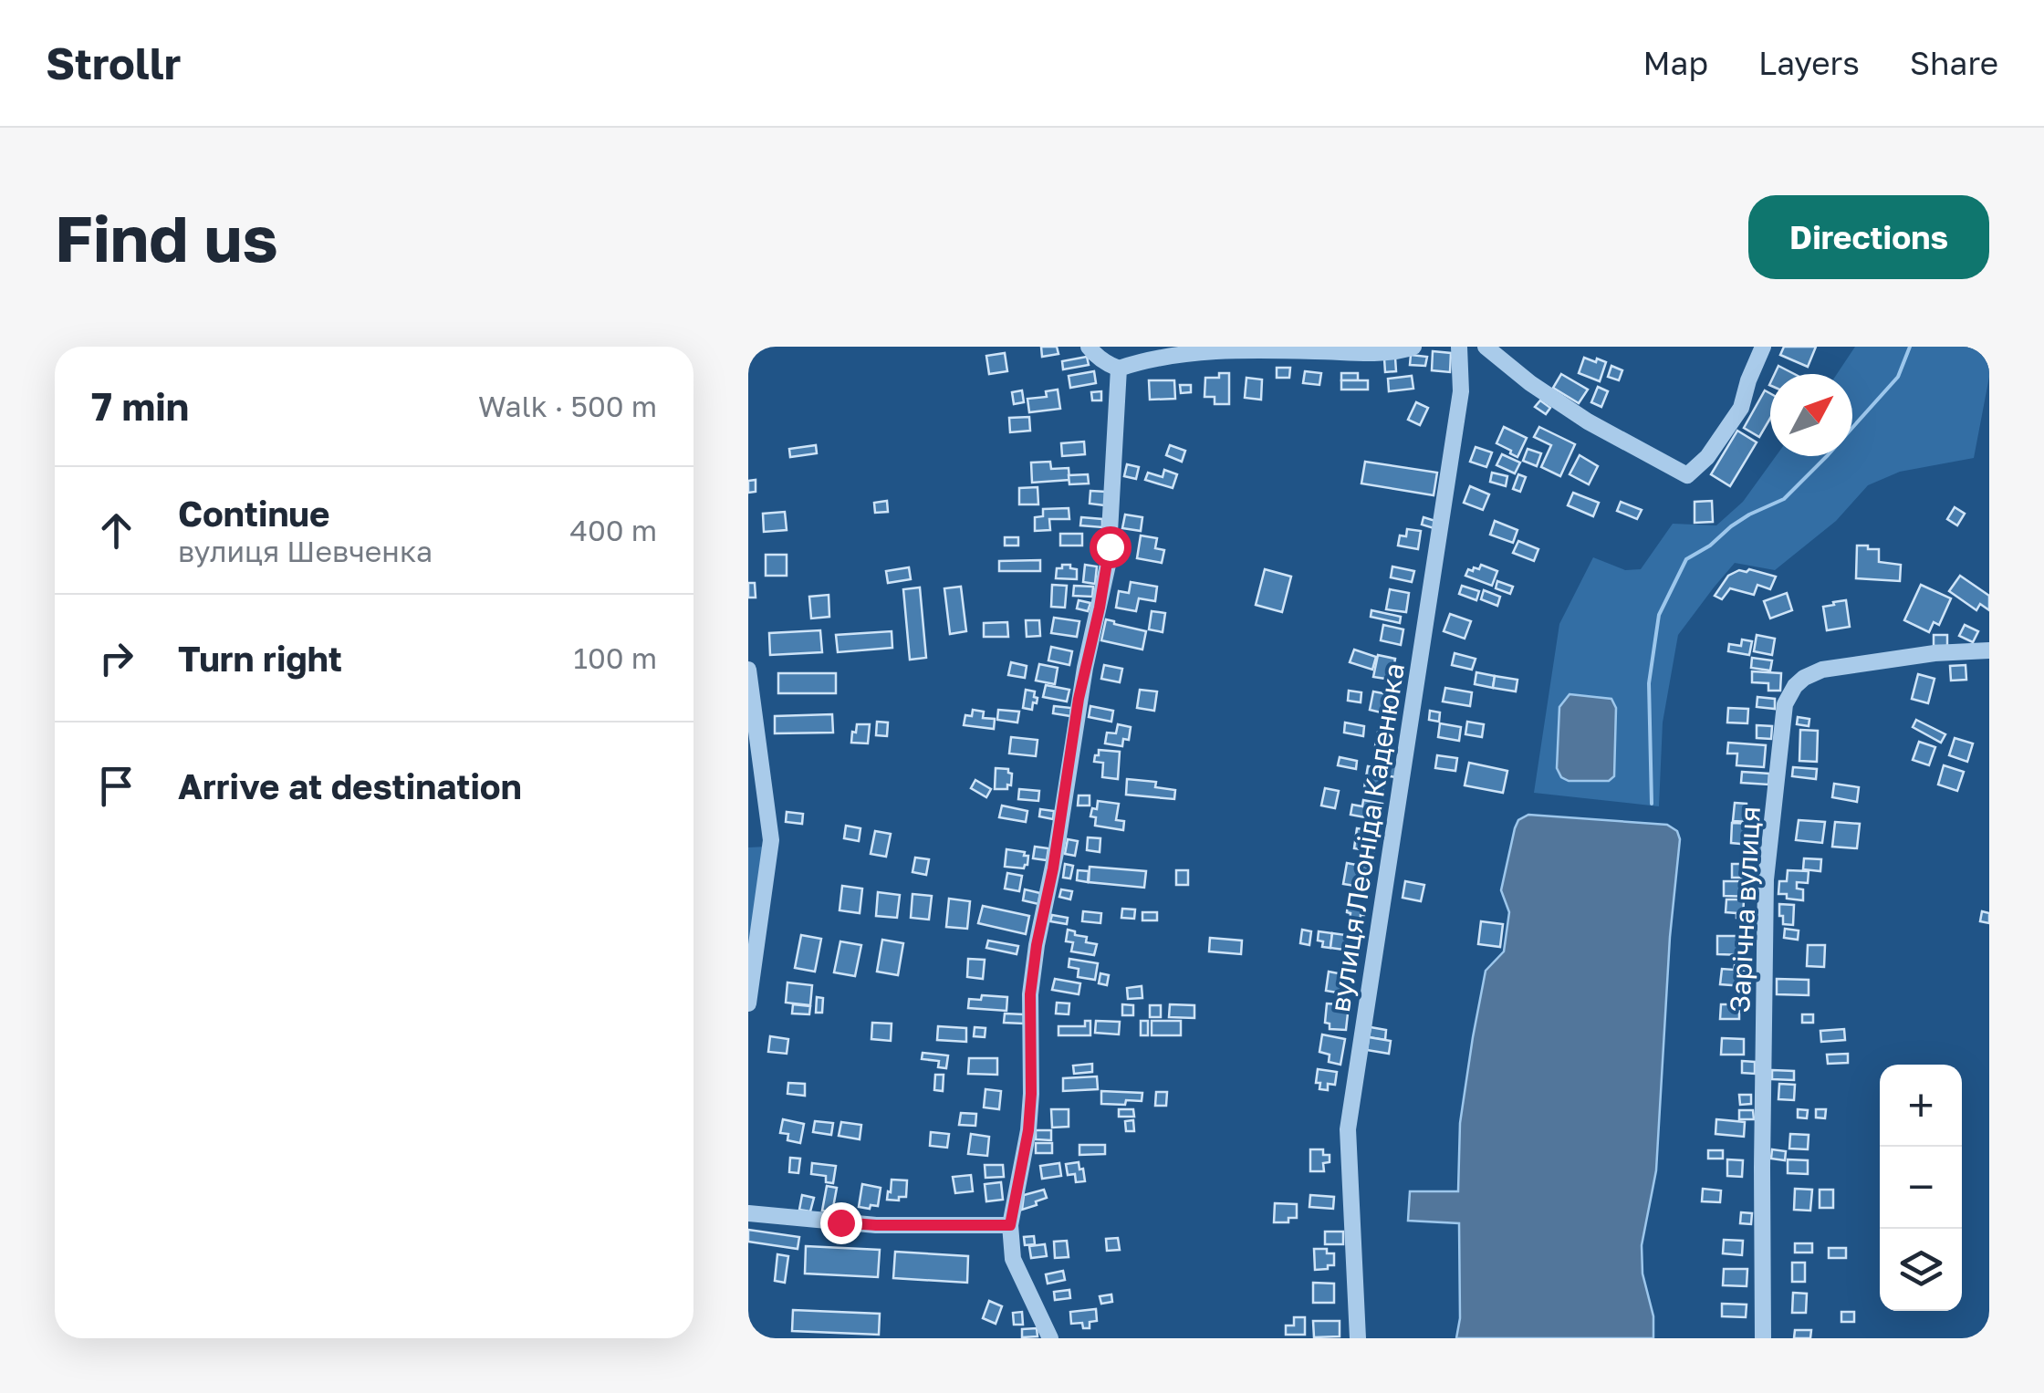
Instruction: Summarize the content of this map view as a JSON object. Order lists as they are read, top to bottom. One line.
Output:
{"streets":{"street":["вулиця Леоніда Каденюка","Зарічна вулиця"]},"north":"top right","page":{"header":"Strollr","nav":["Map","Layers","Share"],"buttons":"Directions","title":"Find us","heading":["7 min","Walk · 500 m"],"list":[["Continue","вулиця Шевченка","400 m"],["Turn right","100 m"],"Arrive at destination"],"map_buttons":["+","−"]}}
